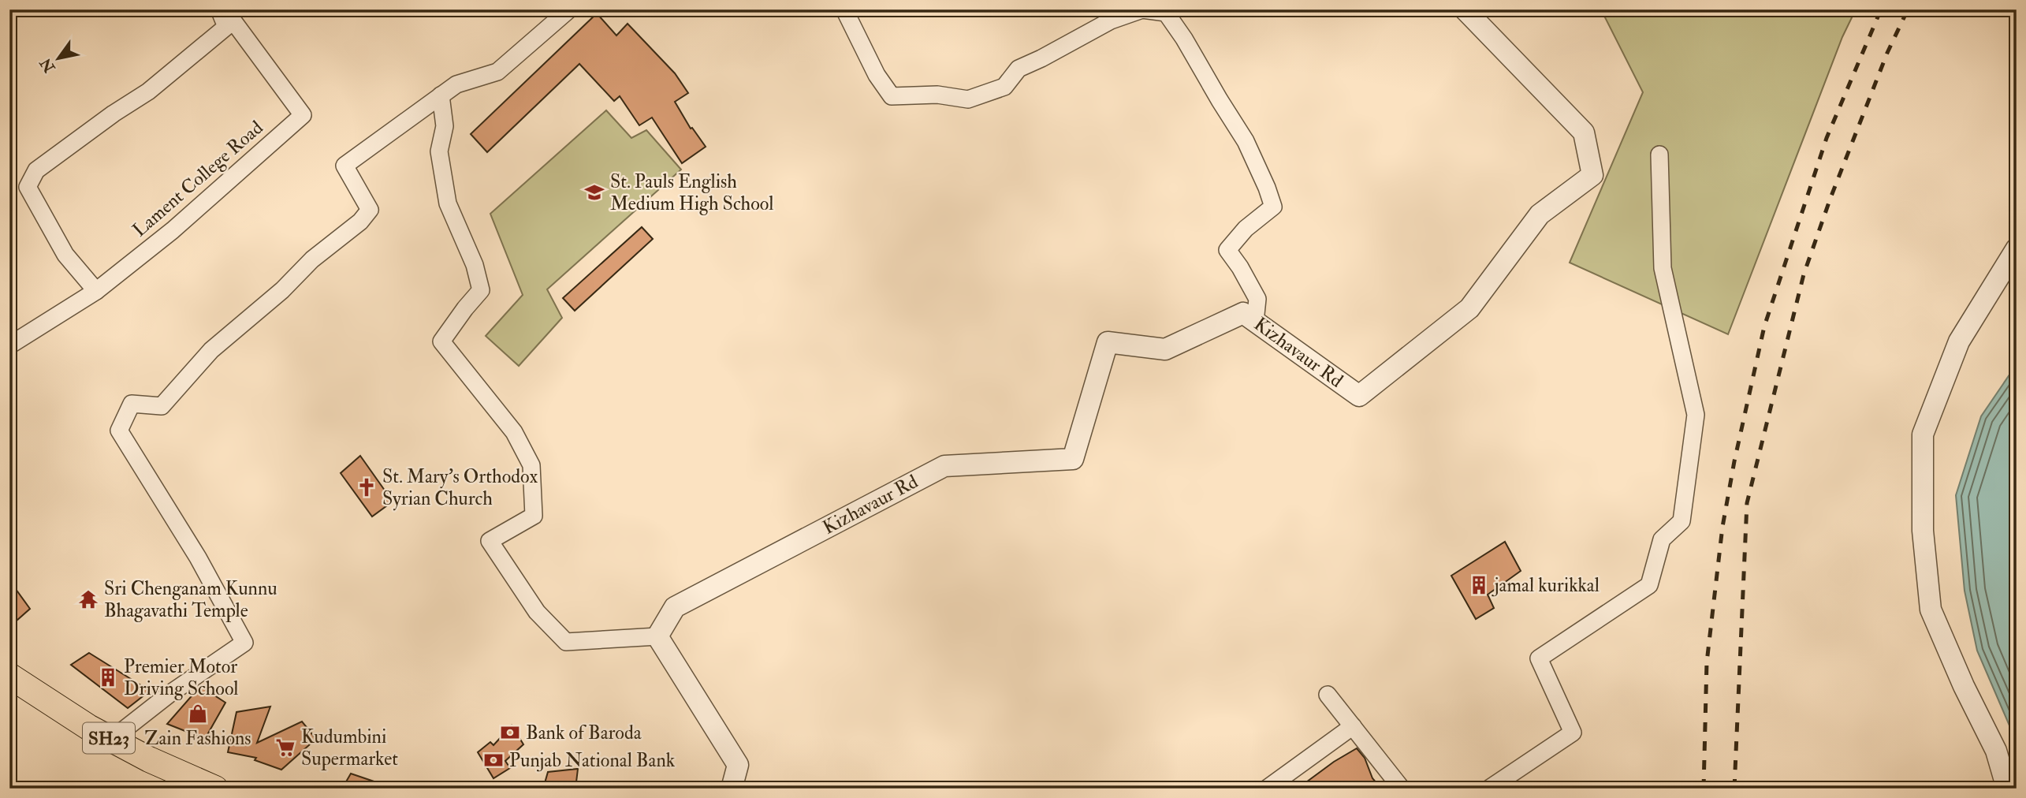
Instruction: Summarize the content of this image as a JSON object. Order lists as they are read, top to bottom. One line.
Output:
{"streets":{"main road":["SH23"],"street":["Lament College Road","Kizhavaur Rd"]},"places":{"school or university":["St. Pauls English Medium High School"],"church":["St. Mary's Orthodox Syrian Church"],"building":["jamal kurikkal","Premier Motor Driving School"],"temple":["Sri Chenganam Kunnu Bhagavathi Temple"],"shop":["Zain Fashions"],"bank":["Bank of Baroda","Punjab National Bank"],"supermarket":["Kudumbini Supermarket"]},"north":"bottom left"}
